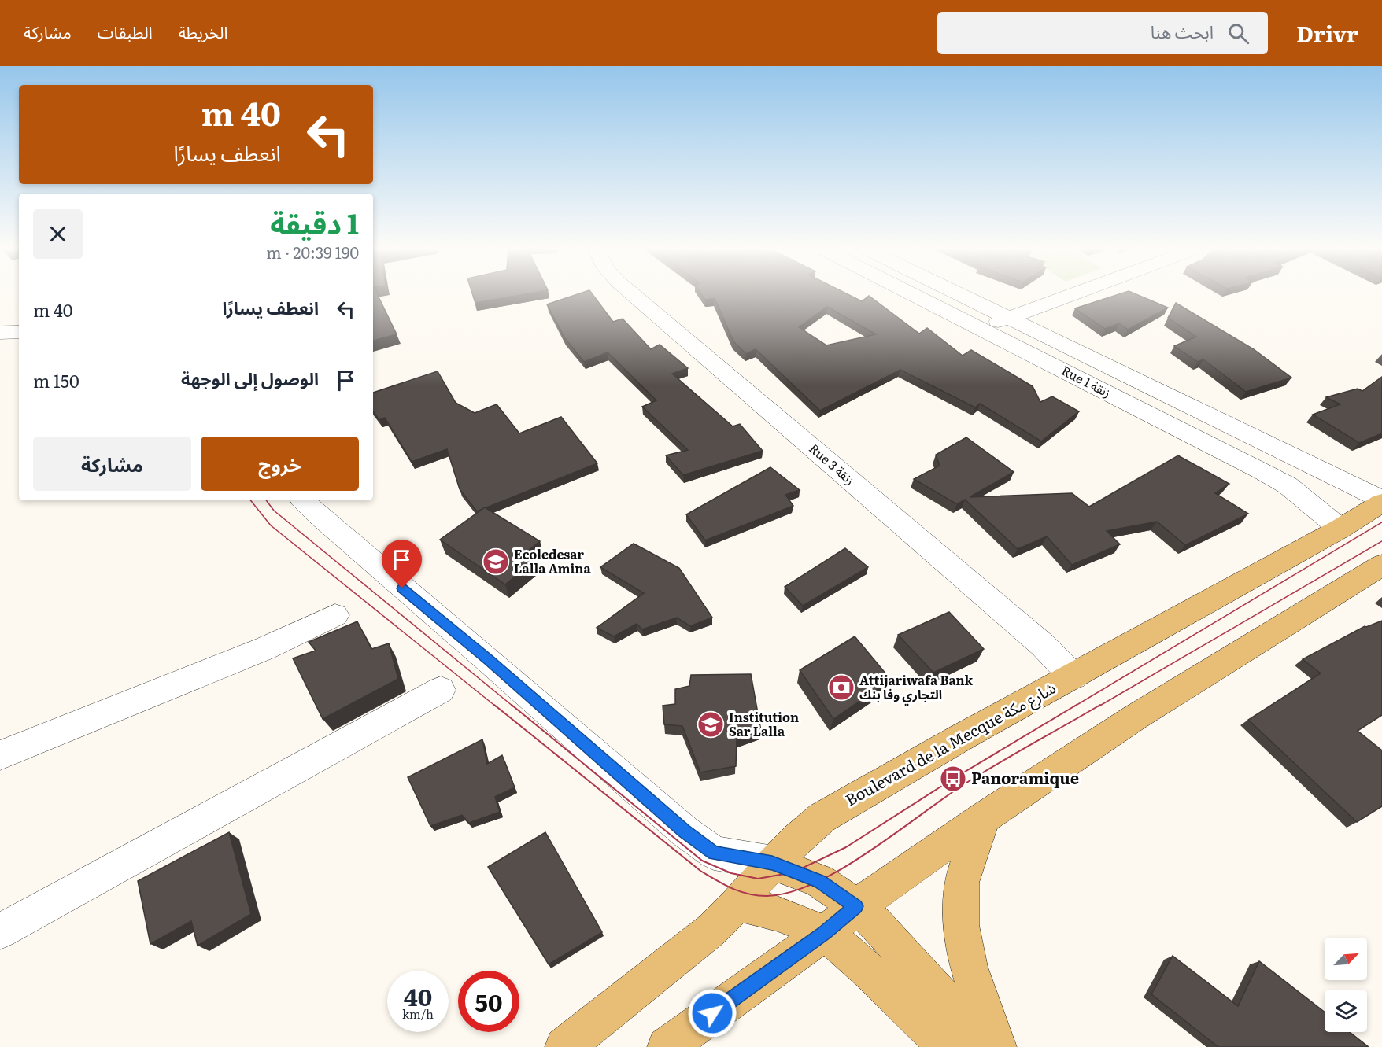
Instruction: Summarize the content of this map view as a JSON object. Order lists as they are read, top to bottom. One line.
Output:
{"streets":{"main road":["Boulevard de la Mecque شارع مكة"],"street":["Rue 1 زنقة","Rue 3 زنقة"]},"crossings":[["Rue 1 زنقة","Boulevard de la Mecque شارع مكة"],["Rue 3 زنقة","Boulevard de la Mecque شارع مكة"]],"places":{"school or university":["Ecoledesar Lalla Amina","Institution Sar Lalla"],"bank":["Attijariwafa Bank التجاري وفا بنك"],"bus stop":["Panoramique"]},"north":"top right","page":{"header":"Drivr","search":"ابحث هنا","nav":["الخريطة","الطبقات","مشاركة"],"turn":["40 m","انعطف يسارًا"],"heading":["1 دقيقة","190 m · 20:39"],"list":[{"name":"انعطف يسارًا","value":"40 m"},{"name":"الوصول إلى الوجهة","value":"150 m"}],"buttons":["خروج","مشاركة"],"speed":"40 km/h","limit":"50"}}
